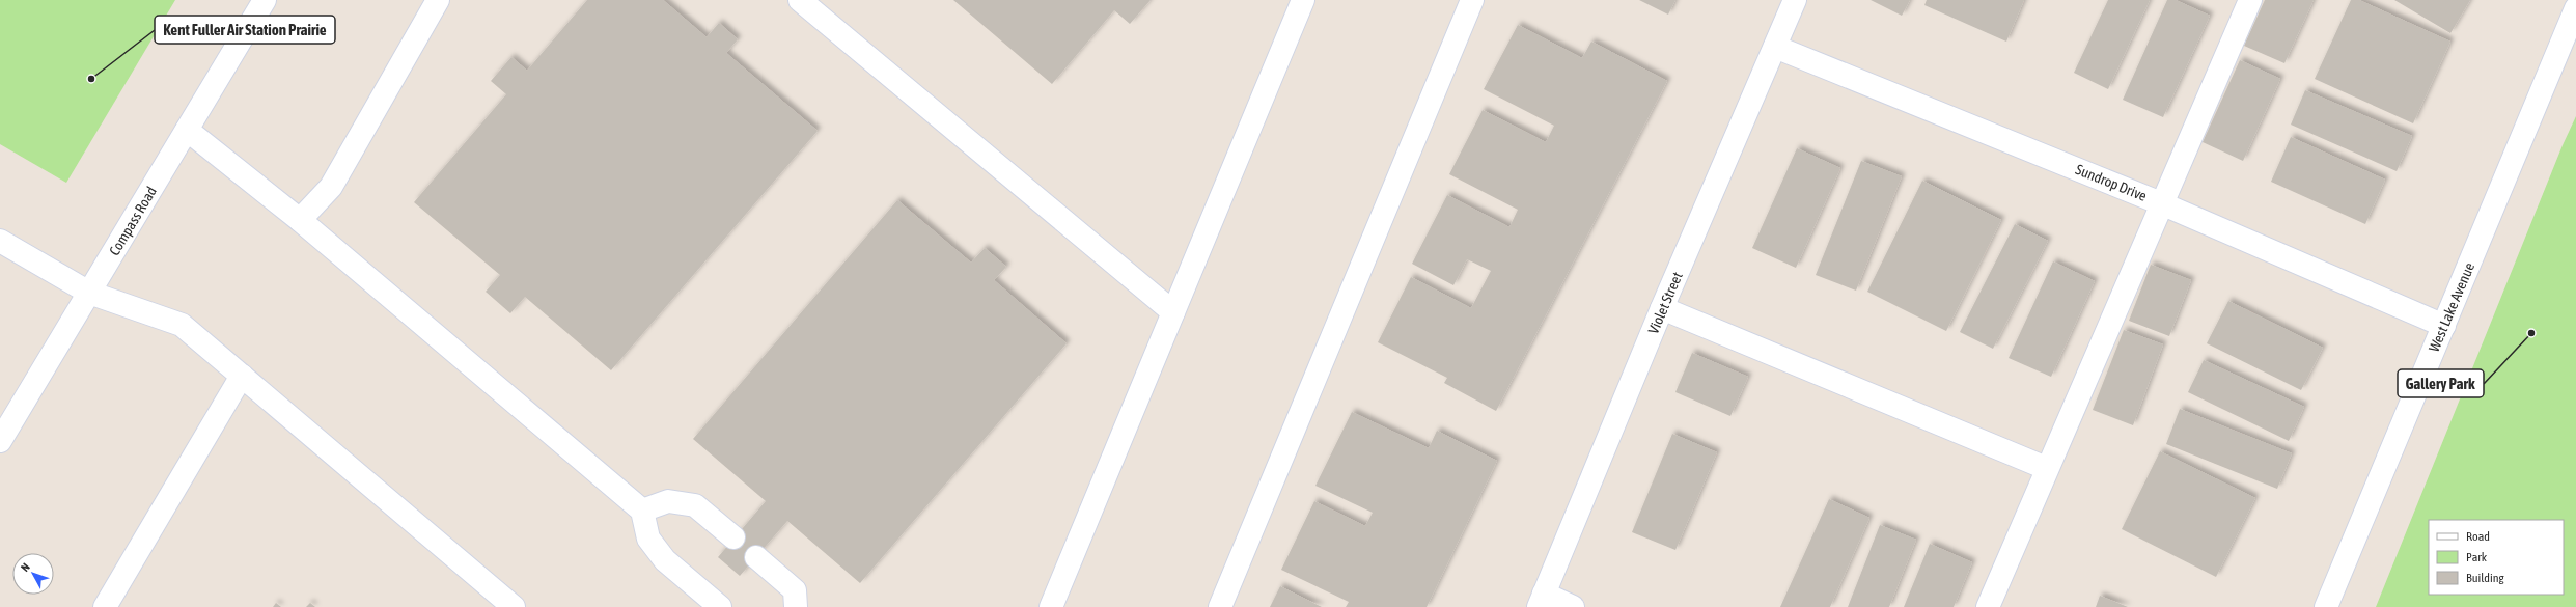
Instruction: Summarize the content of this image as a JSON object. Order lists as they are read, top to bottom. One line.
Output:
{"streets":{"street":["Sundrop Drive","Compass Road","Violet Street","West Lake Avenue"]},"crossings":[["Sundrop Drive","Violet Street"],["Sundrop Drive","West Lake Avenue"]],"places":["Kent Fuller Air Station Prairie","Gallery Park"],"legend":["Road","Park","Building"],"north":"top left"}
